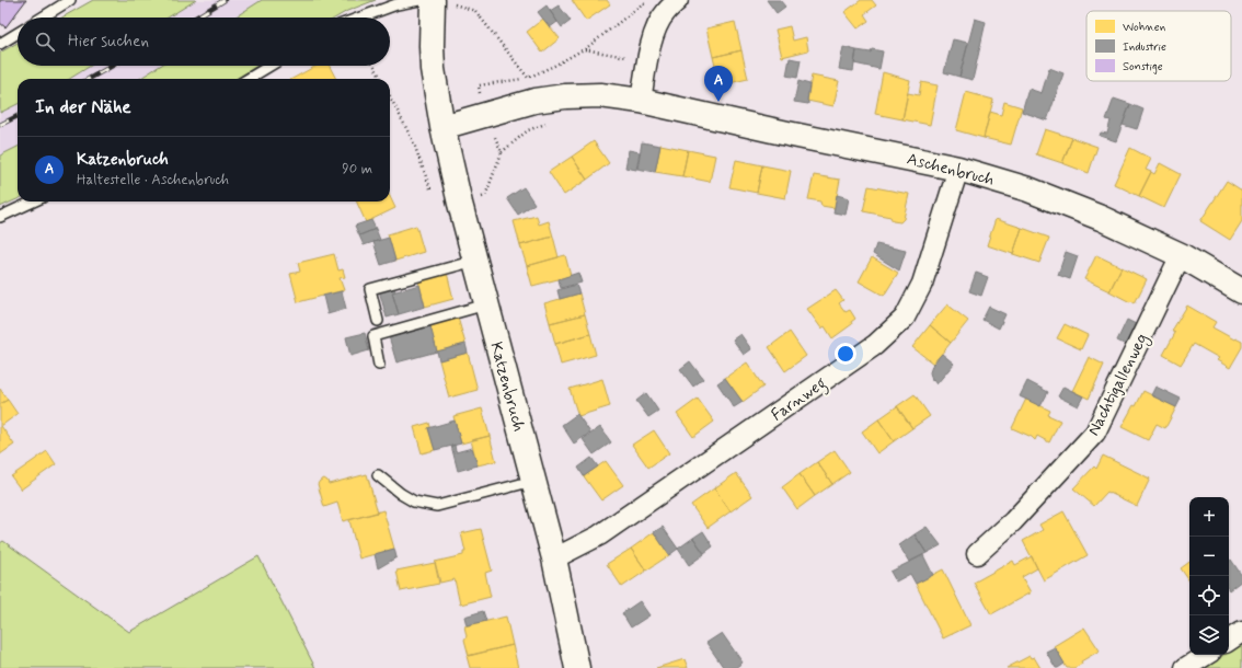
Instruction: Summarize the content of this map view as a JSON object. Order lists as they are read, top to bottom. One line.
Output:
{"streets":{"street":["Aschenbruch","Nachtigallenweg","Katzenbruch","Farnweg"]},"crossings":[["Aschenbruch","Nachtigallenweg"],["Aschenbruch","Katzenbruch"],["Aschenbruch","Farnweg"],["Katzenbruch","Farnweg"]],"legend":["Wohnen","Industrie","Sonstige"],"page":{"search":"Hier suchen","pins":"A","heading":"In der Nähe","list":[{"mark":"A","name":"Katzenbruch","note":"Haltestelle · Aschenbruch","value":"90 m"}],"map_buttons":["+","−"]}}
